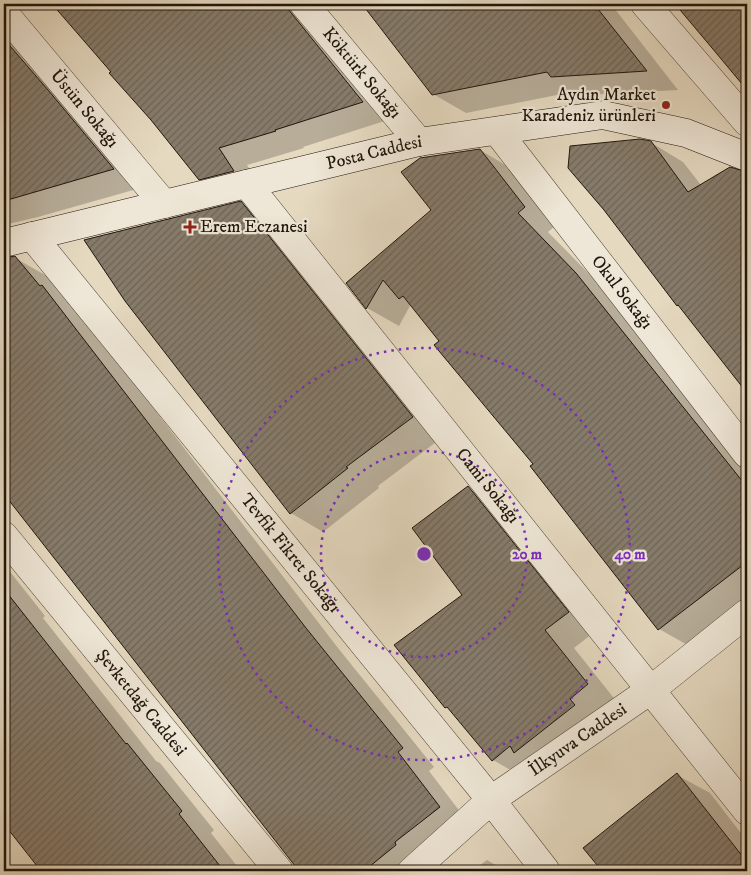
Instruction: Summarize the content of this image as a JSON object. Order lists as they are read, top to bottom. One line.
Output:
{"streets":{"street":["Köktürk Sokağı","Üstün Sokağı","Posta Caddesi","Okul Sokağı","Cami Sokağı","Tevfik Fikret Sokağı","Şevketdağ Caddesi","İlkyuva Caddesi"]},"crossings":[["Köktürk Sokağı","Posta Caddesi"],["Üstün Sokağı","Posta Caddesi"],["Posta Caddesi","Okul Sokağı"],["Posta Caddesi","Cami Sokağı"],["Posta Caddesi","Tevfik Fikret Sokağı"],["Cami Sokağı","İlkyuva Caddesi"],["Tevfik Fikret Sokağı","İlkyuva Caddesi"]],"places":{"other":["Aydın Market Karadeniz ürünleri"],"health":["Erem Eczanesi"]},"rings":["20 m","40 m"]}
